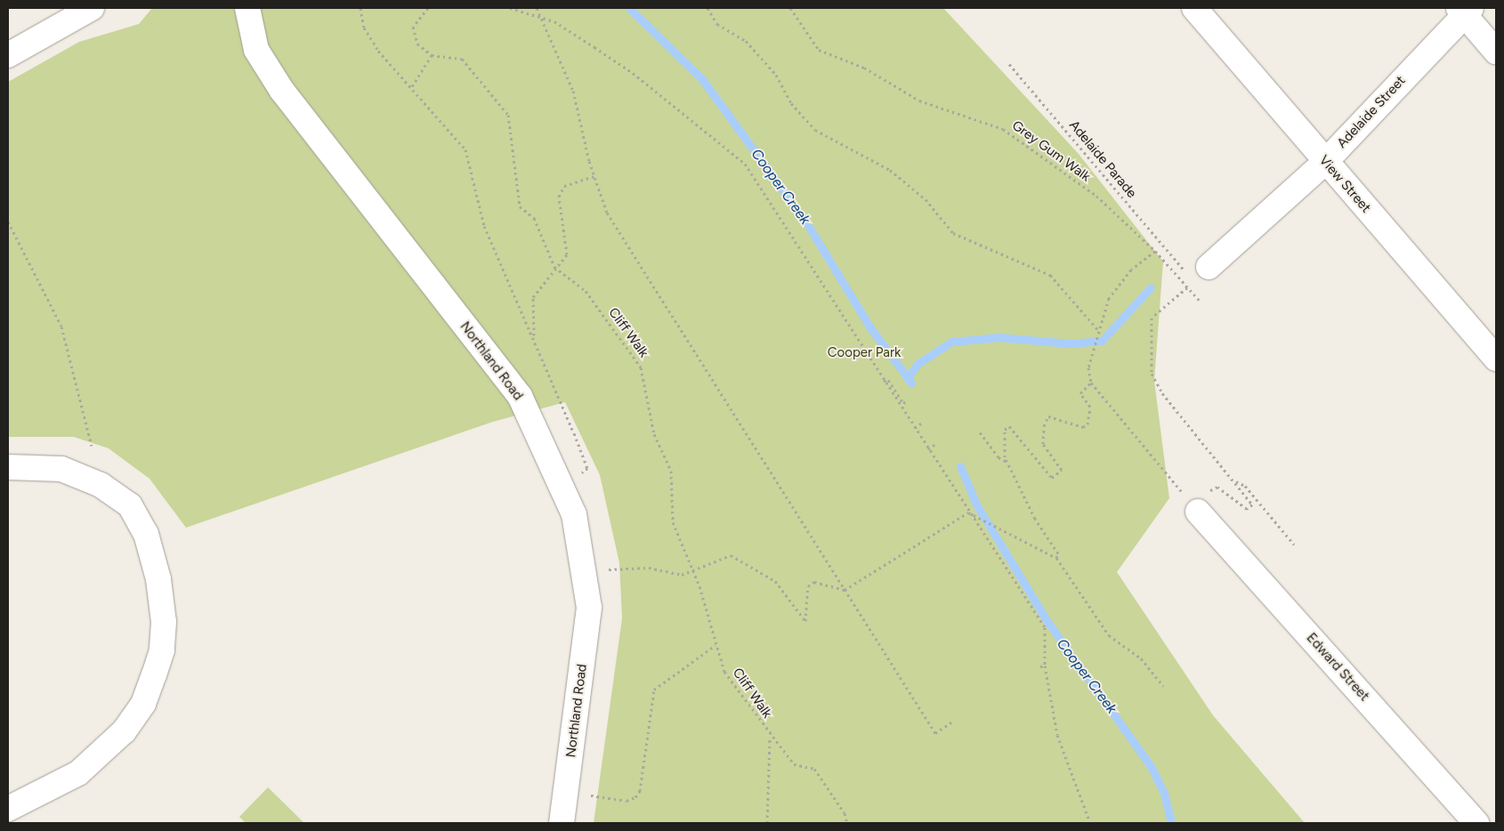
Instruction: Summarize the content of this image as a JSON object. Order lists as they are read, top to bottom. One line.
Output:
{"streets":{"street":["Adelaide Street","View Street","Northland Road","Edward Street"],"path":["Grey Gum Walk","Adelaide Parade","Cliff Walk"]},"crossings":[["Adelaide Street","View Street"]],"water":["Cooper Creek"],"parks":["Cooper Park"]}
